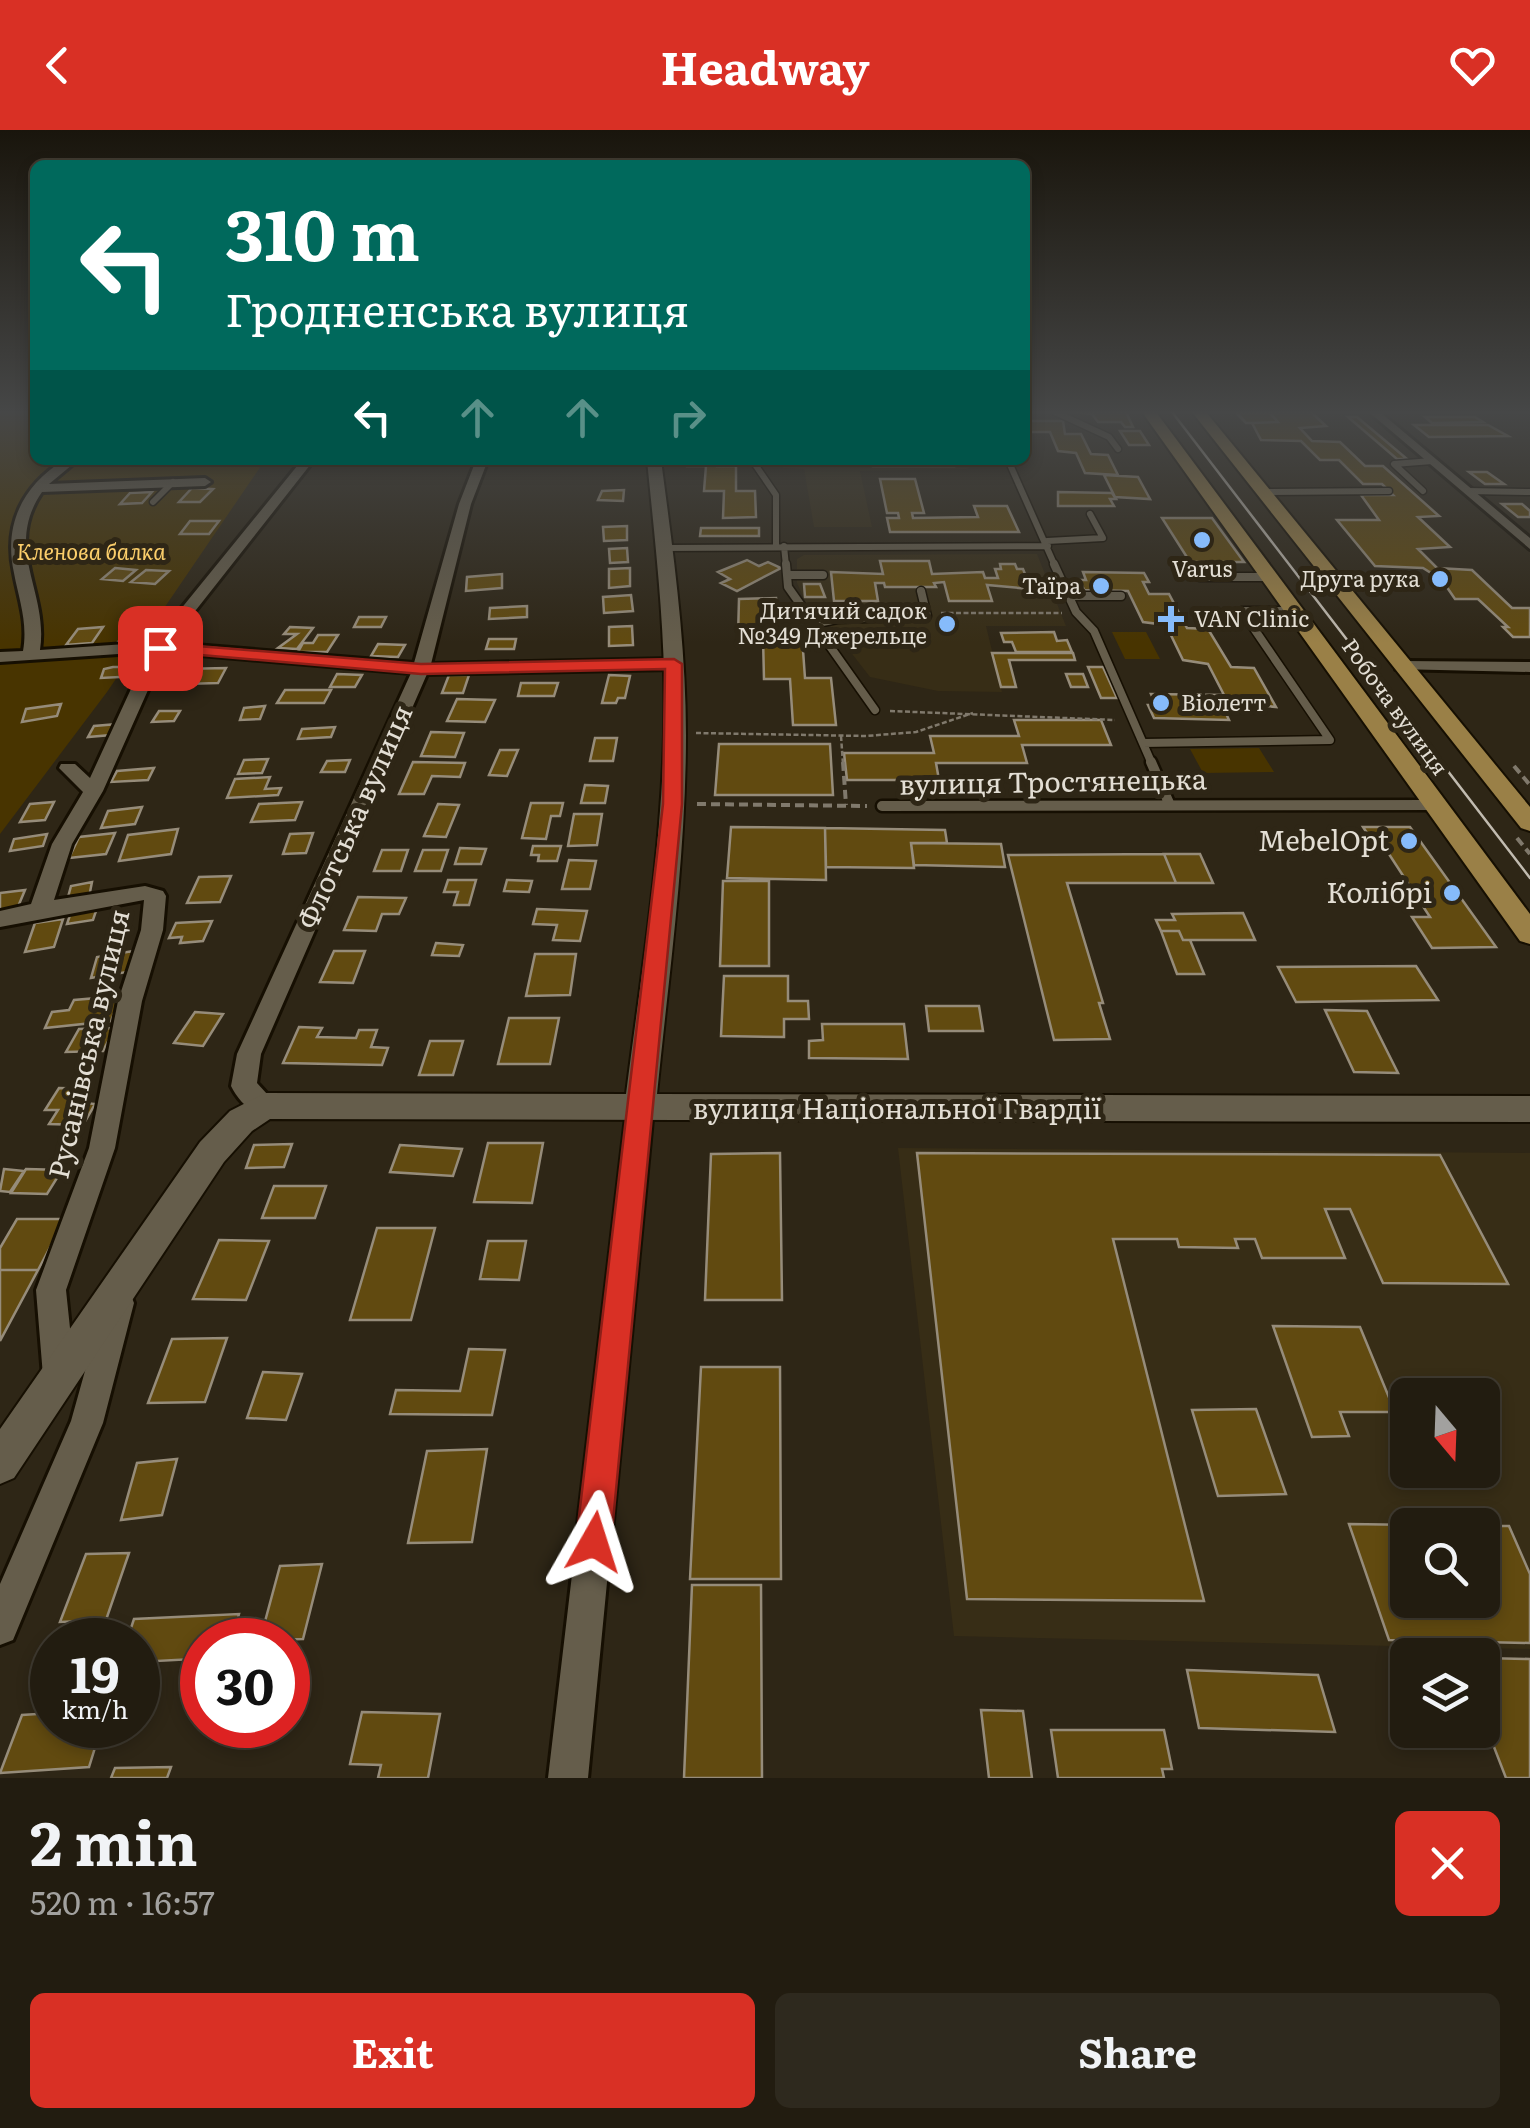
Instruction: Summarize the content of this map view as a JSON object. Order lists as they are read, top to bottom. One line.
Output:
{"streets":{"main road":["Робоча вулиця"],"street":["Флотська вулиця","Русанівська вулиця","вулиця Національної Гвардії"],"lane":["вулиця Тростянецька"]},"crossings":[["Робоча вулиця","вулиця Тростянецька"],["Флотська вулиця","вулиця Національної Гвардії"]],"parks":["Кленова балка"],"places":{"other":["Varus","Друга рука","Таїра","Дитячий садок №349 Джерельце","Віолетт","MebelOpt","Колібрі"],"health":["VAN Clinic"]},"north":"bottom","page":{"header":"Headway","turn":["310 m","Гродненська вулиця"],"speed":"19 km/h","limit":"30","heading":["2 min","520 m · 16:57"],"buttons":["Exit","Share"]}}
